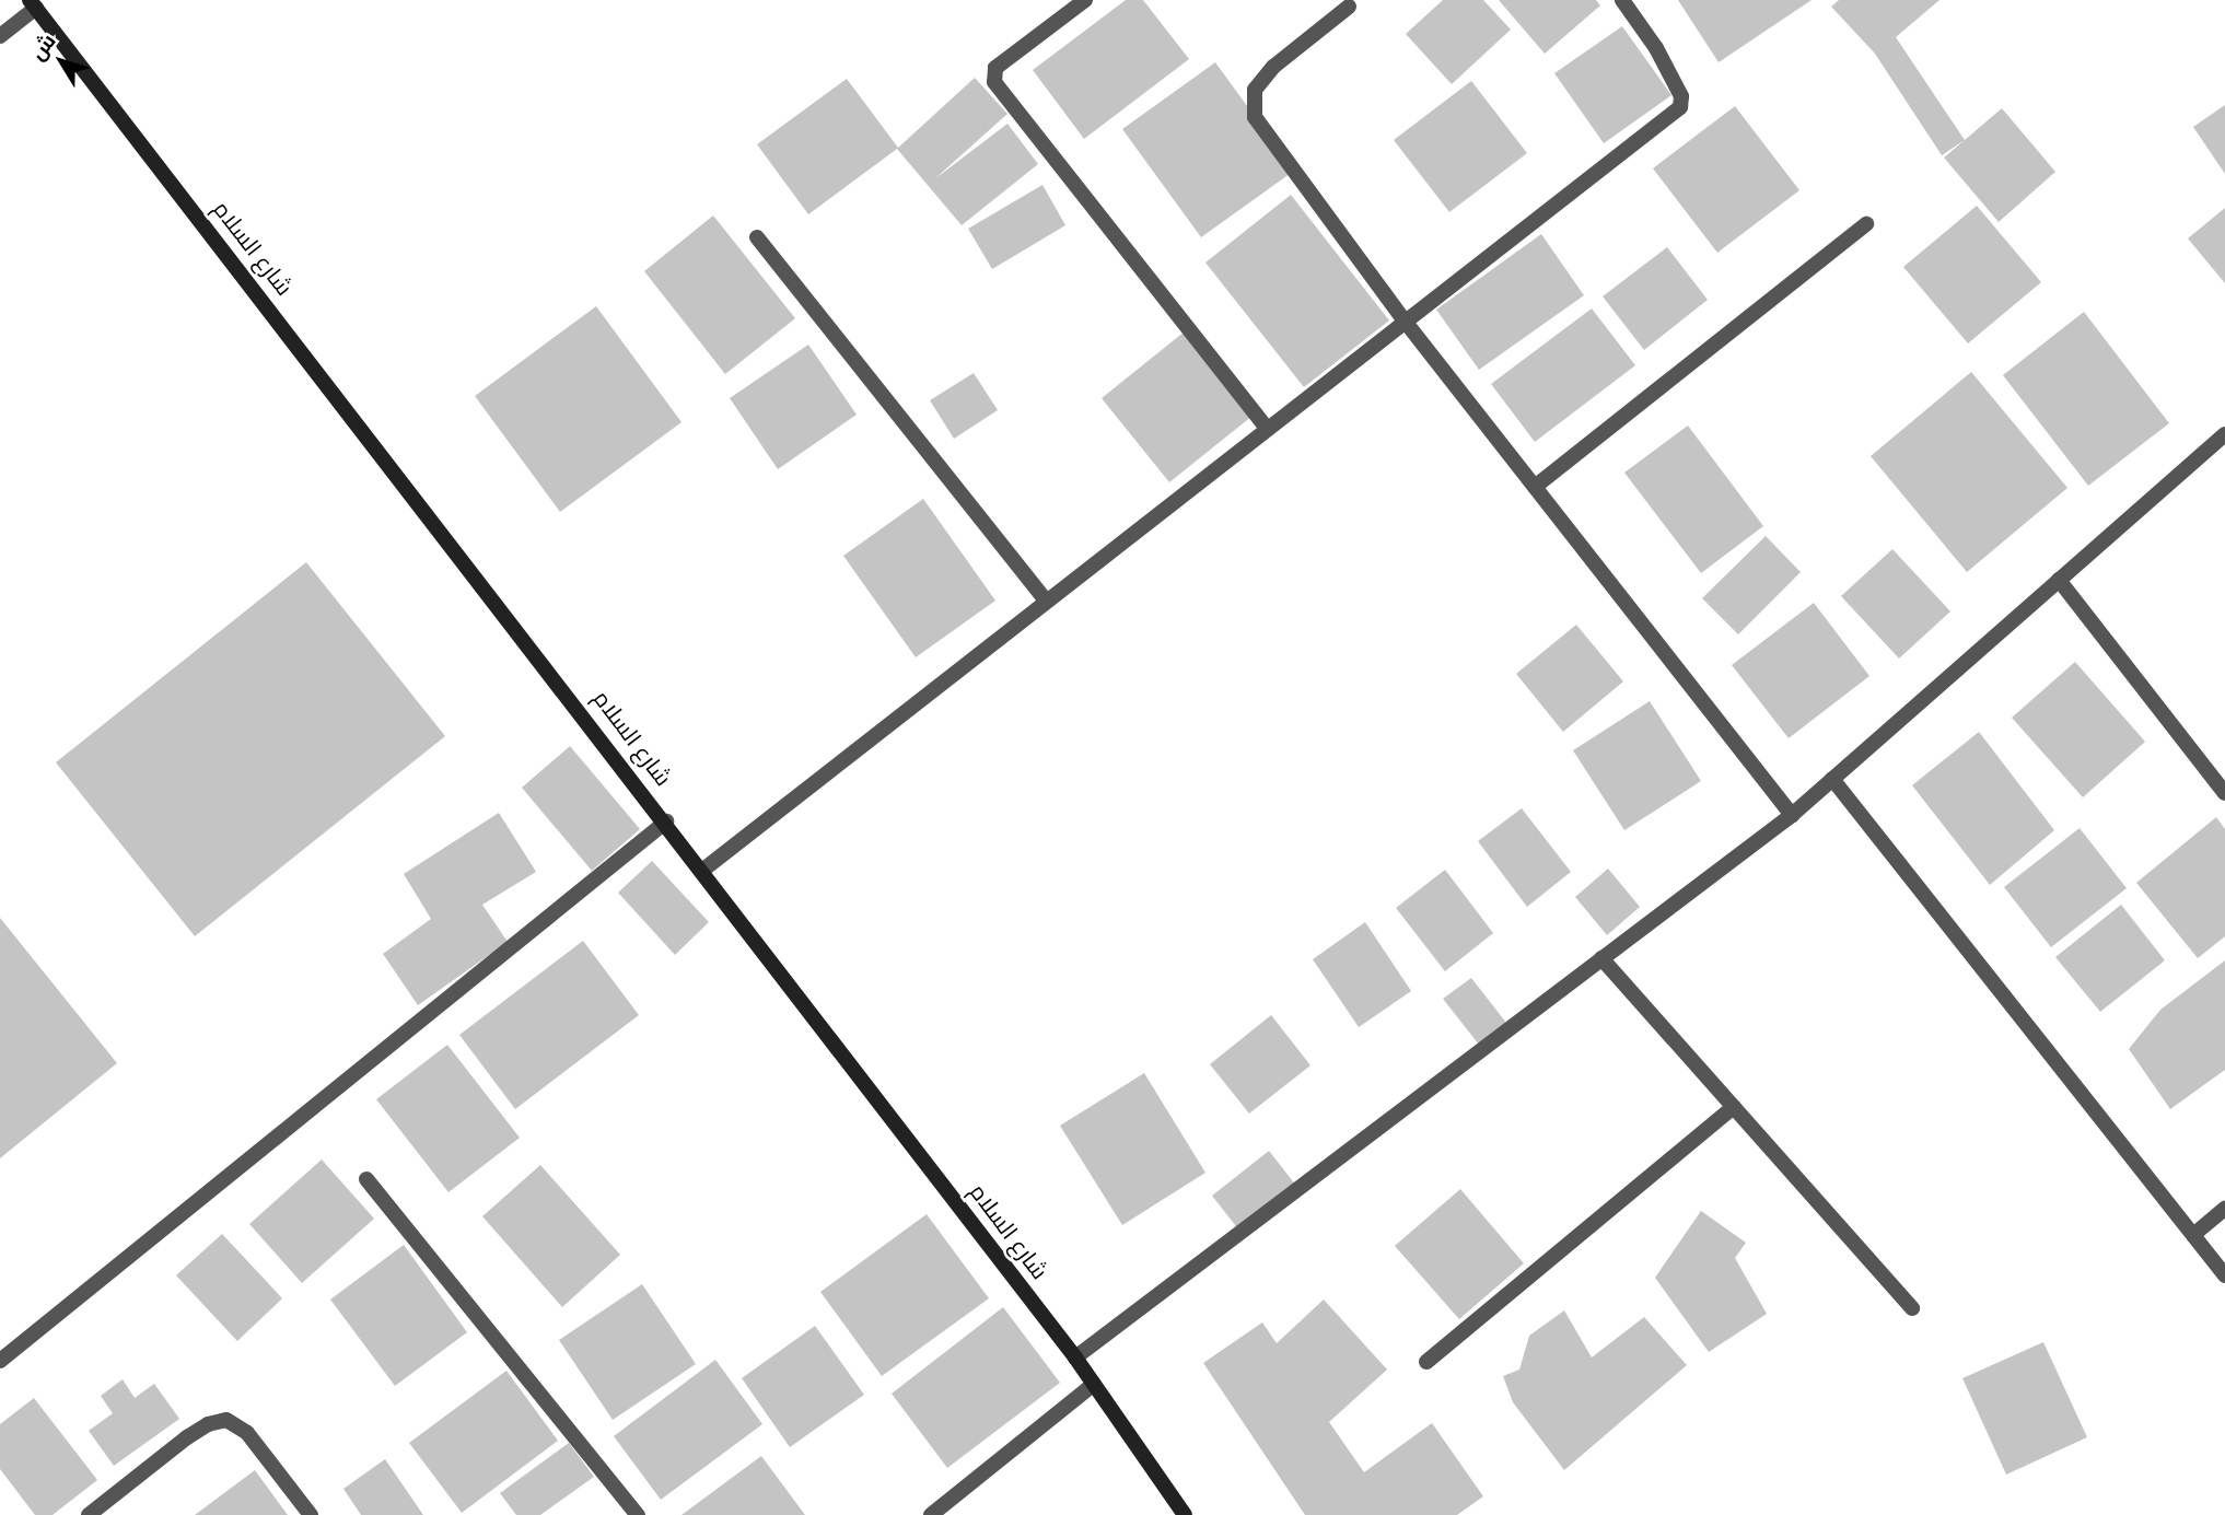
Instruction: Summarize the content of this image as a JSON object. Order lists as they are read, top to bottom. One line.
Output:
{"streets":{"main road":["شارع السلام"]},"north":"top left"}
